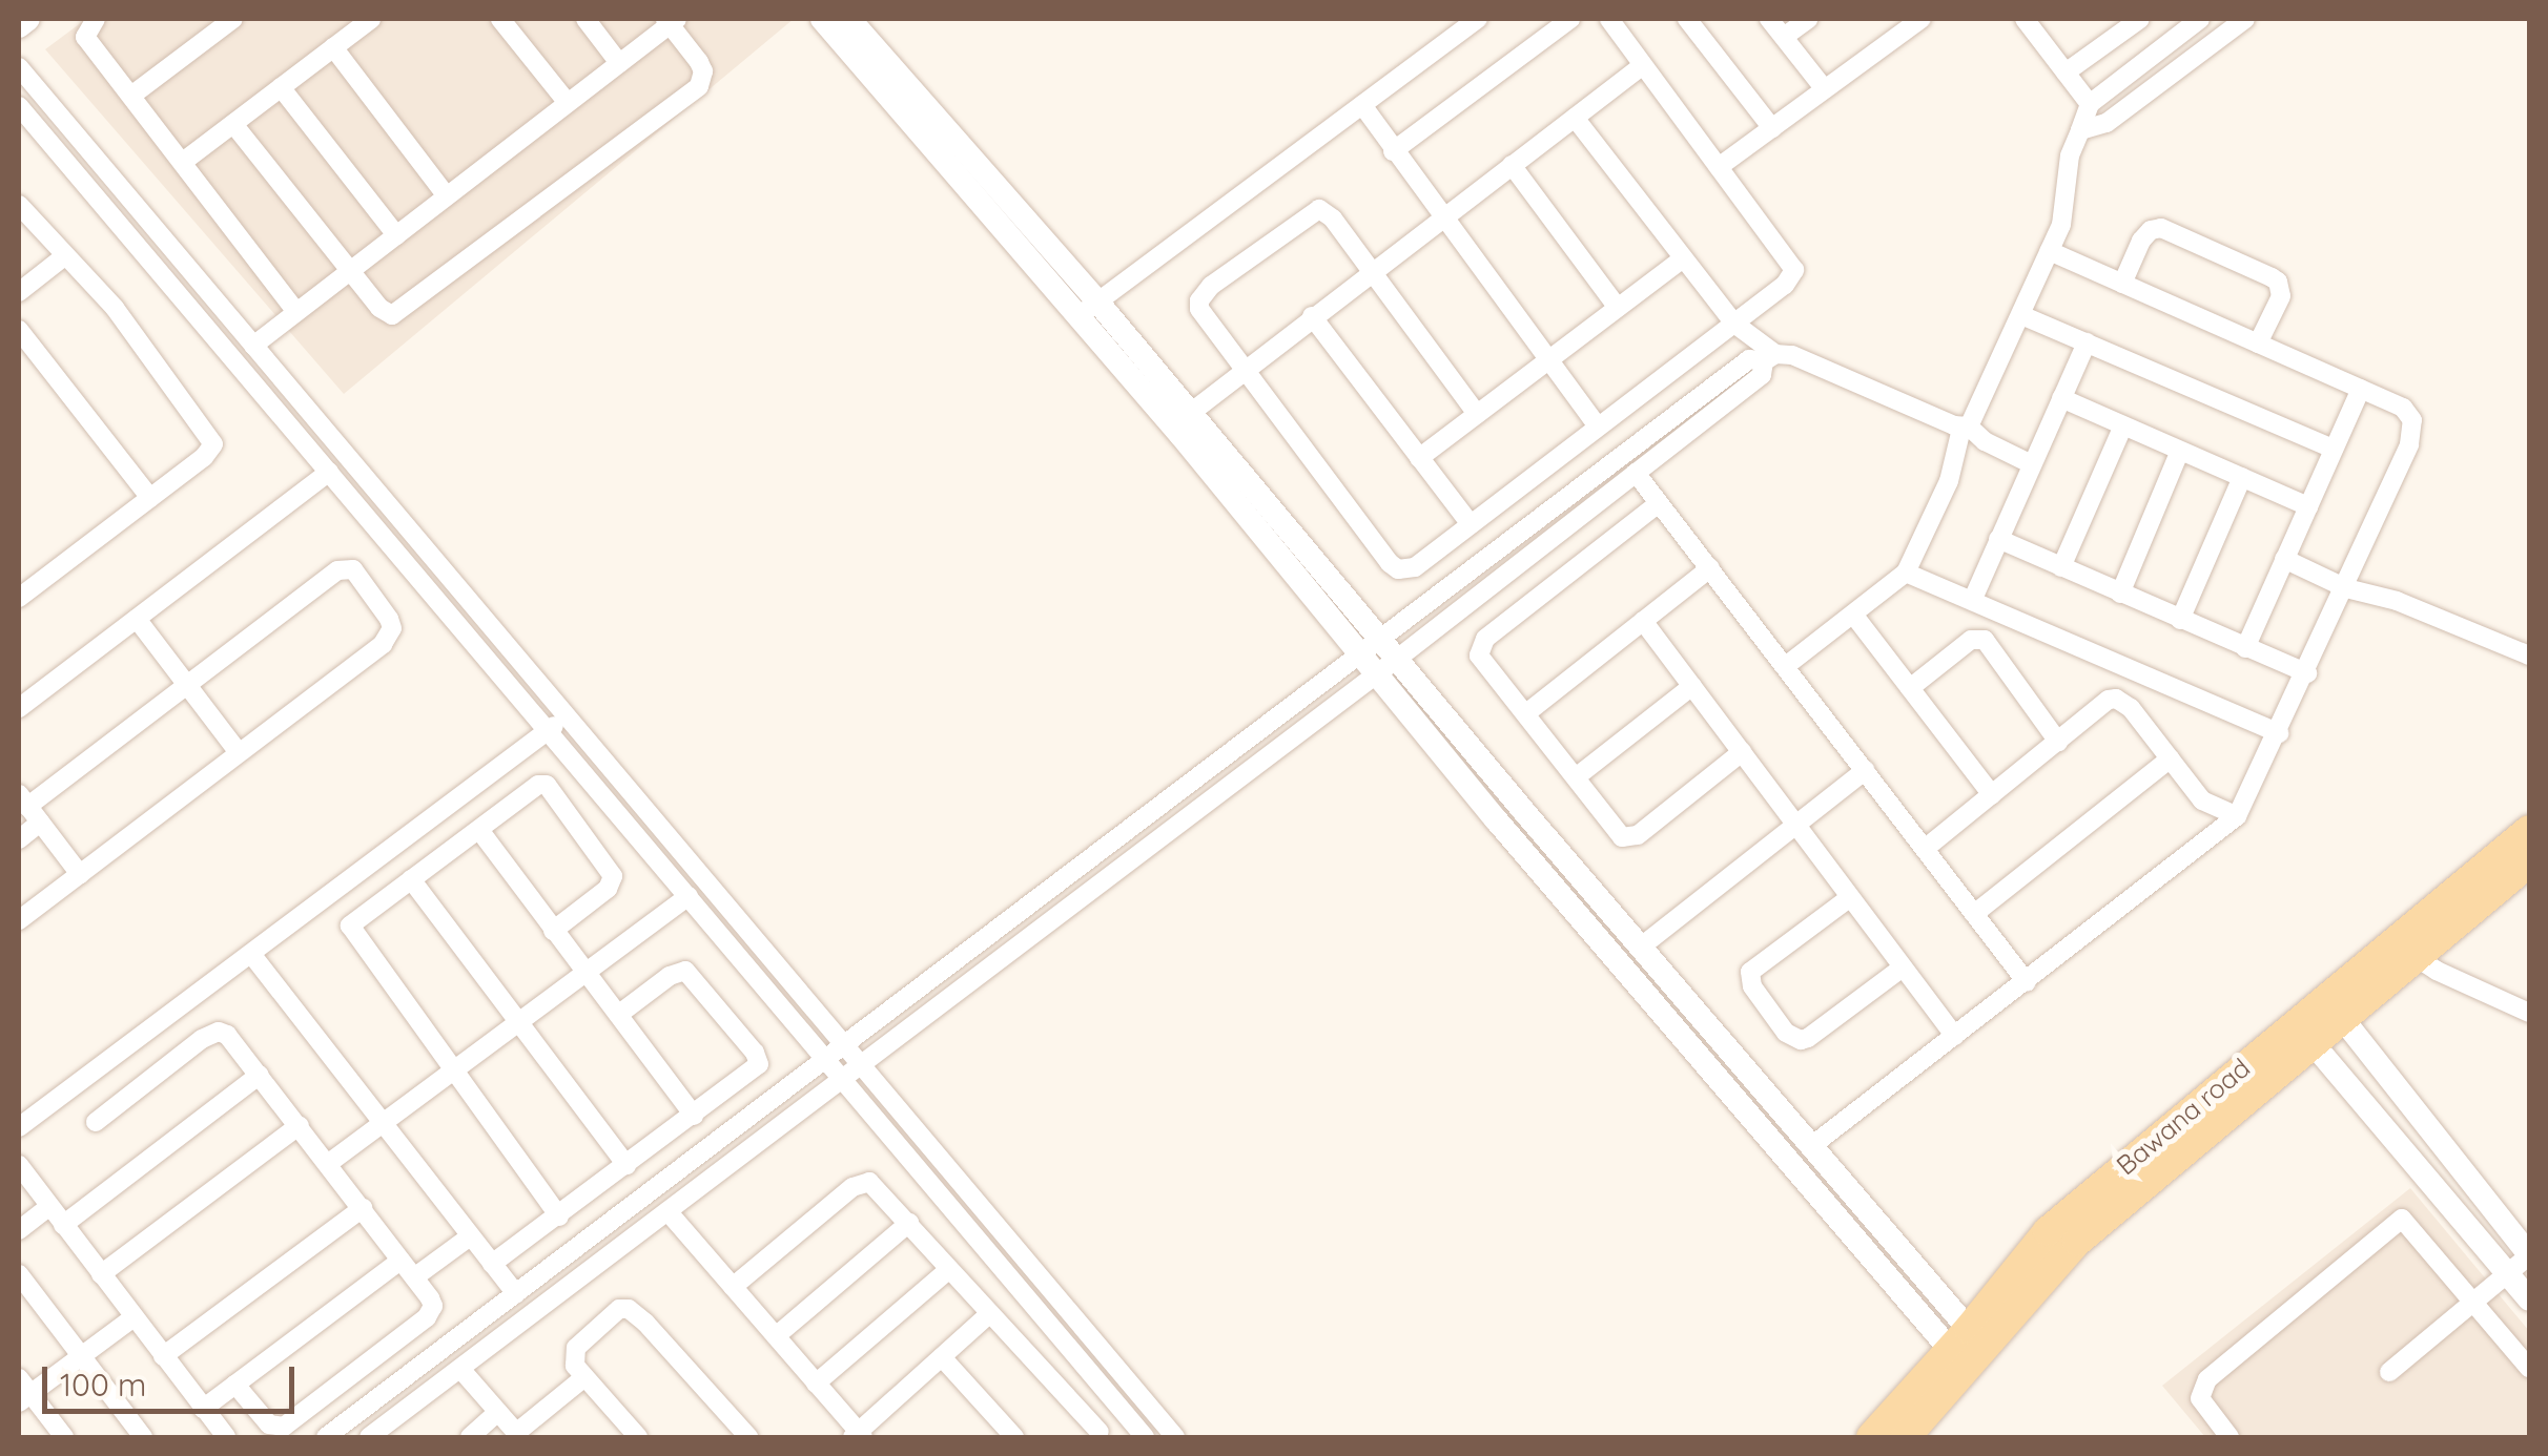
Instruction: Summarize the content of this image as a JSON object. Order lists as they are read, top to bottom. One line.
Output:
{"streets":{"main road":["Bawana road"]},"scale_bar":"100 m"}
